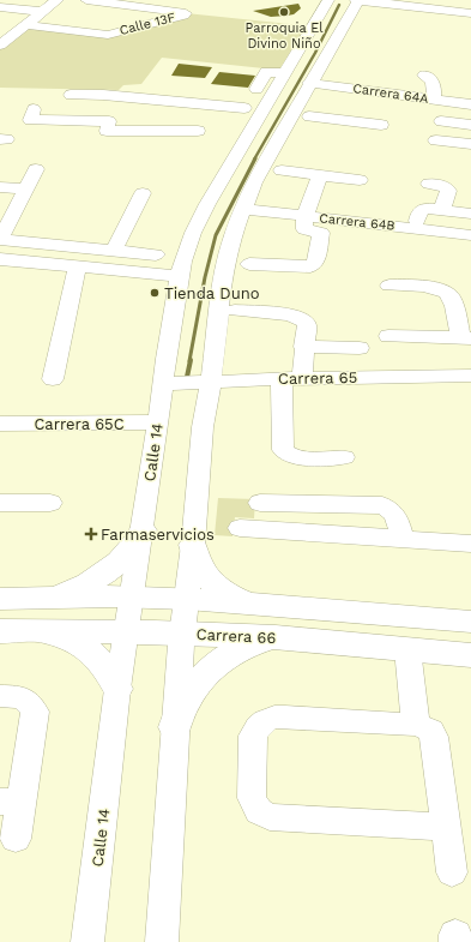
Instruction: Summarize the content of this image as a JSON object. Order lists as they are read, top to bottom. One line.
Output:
{"streets":{"main road":["Carrera 66"],"street":["Calle 13F","Carrera 64A","Carrera 64B","Carrera 65","Carrera 65C","Calle 14"]},"crossings":[["Carrera 65","Calle 14"],["Carrera 65C","Calle 14"],["Calle 14","Carrera 66"]],"places":{"other":["Parroquia El Divino Niño","Tienda Duno"],"health":["Farmaservicios"]}}
